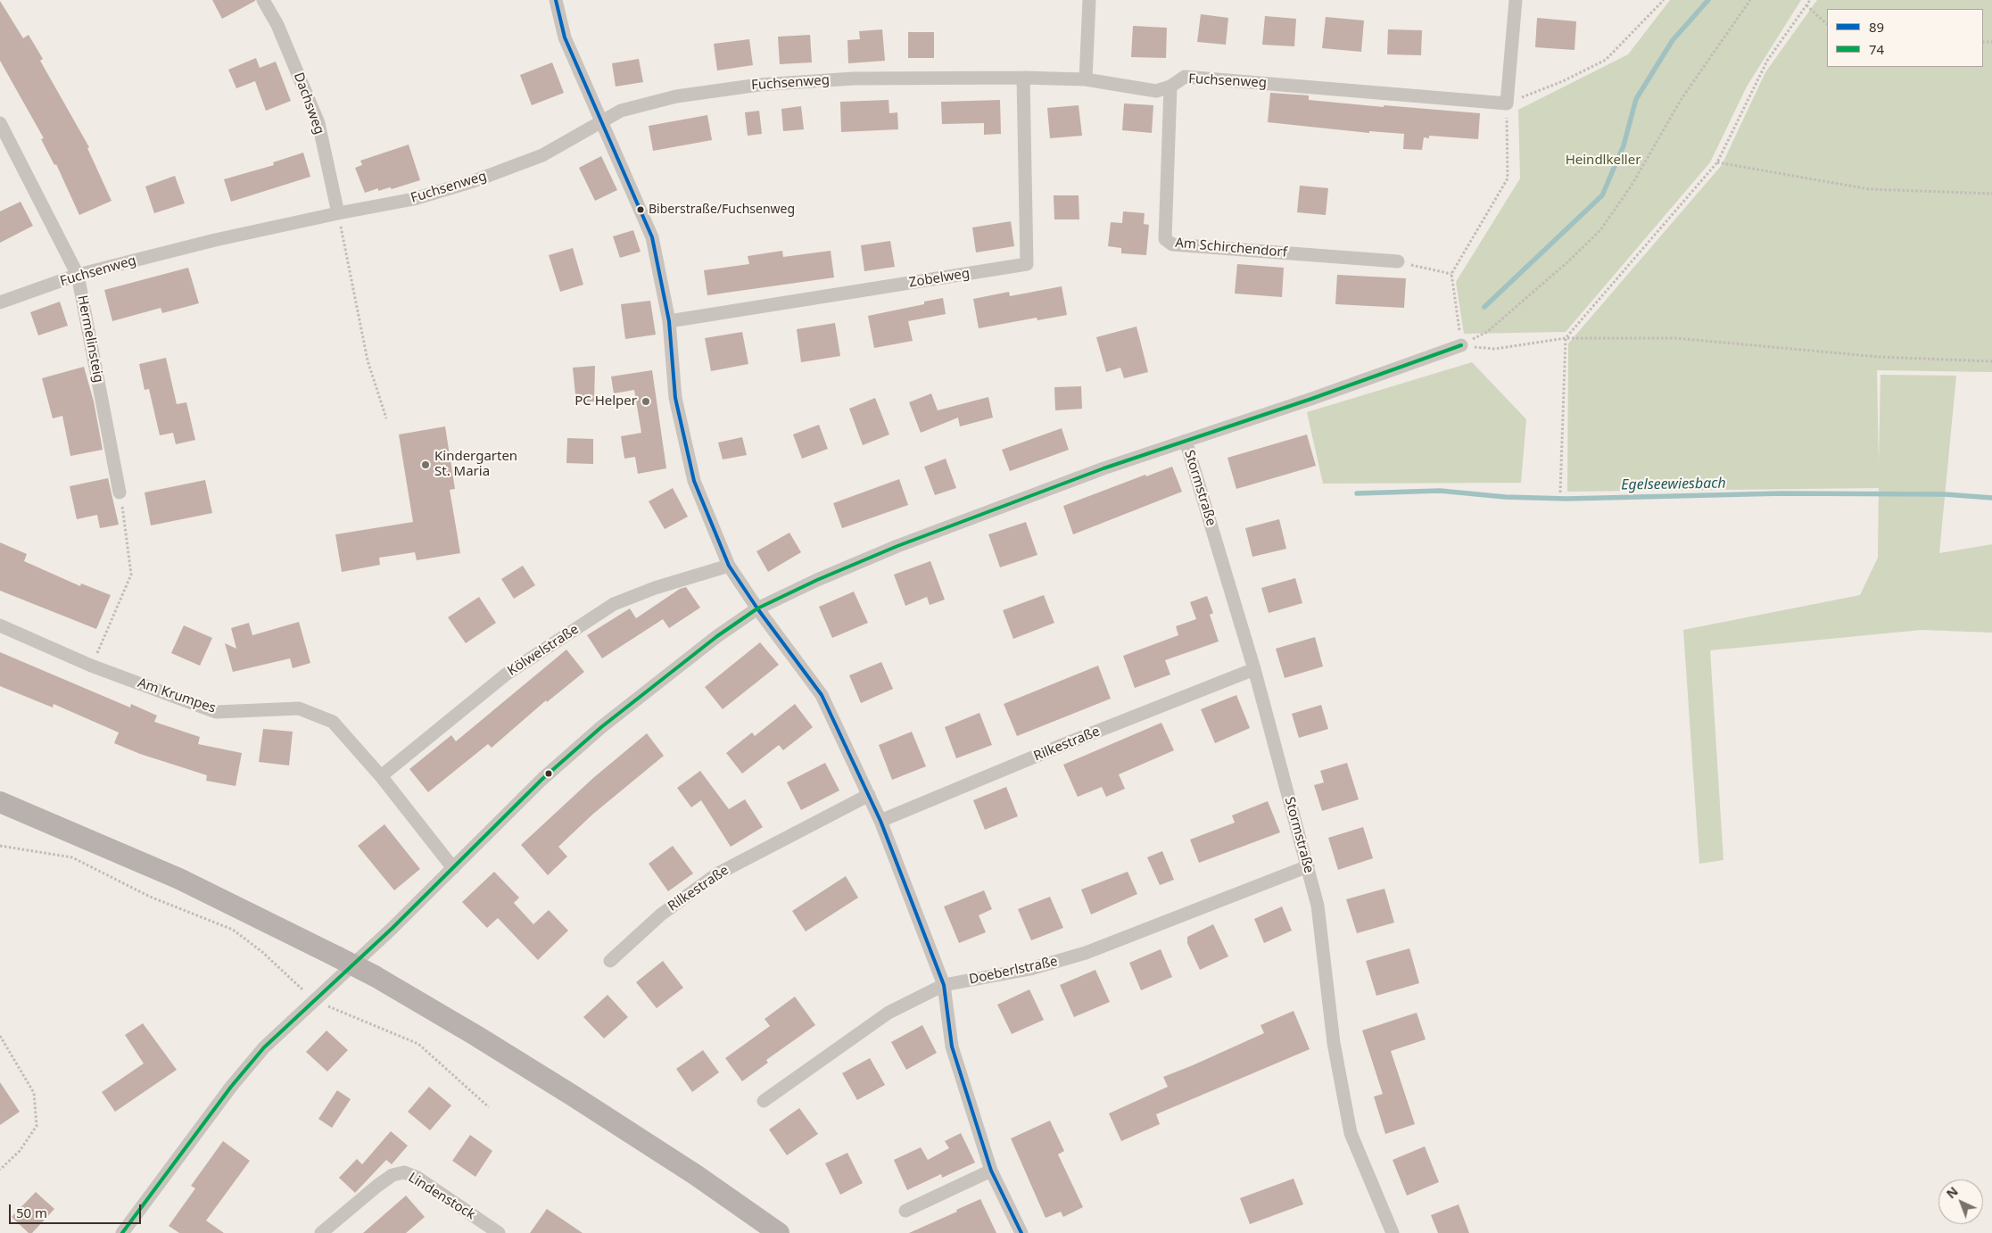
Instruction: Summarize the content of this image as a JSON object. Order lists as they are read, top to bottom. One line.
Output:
{"streets":{"street":["Fuchsenweg","Dachsweg","Am Schirchendorf","Zobelweg","Hermelinsteig","Stormstraße","Kölwelstraße","Am Krumpes","Rilkestraße","Doeberlstraße","Lindenstock"]},"crossings":[["Fuchsenweg","Dachsweg"],["Fuchsenweg","Am Schirchendorf"],["Fuchsenweg","Zobelweg"],["Fuchsenweg","Hermelinsteig"],["Stormstraße","Rilkestraße"],["Stormstraße","Doeberlstraße"],["Kölwelstraße","Am Krumpes"]],"water":["Egelseewiesbach"],"parks":["Heindlkeller"],"places":["Biberstraße/Fuchsenweg","PC Helper","Kindergarten St. Maria"],"lines":["transit line 89","transit line 74"],"legend":["89","74"],"scale_bar":"50 m","north":"top left"}
